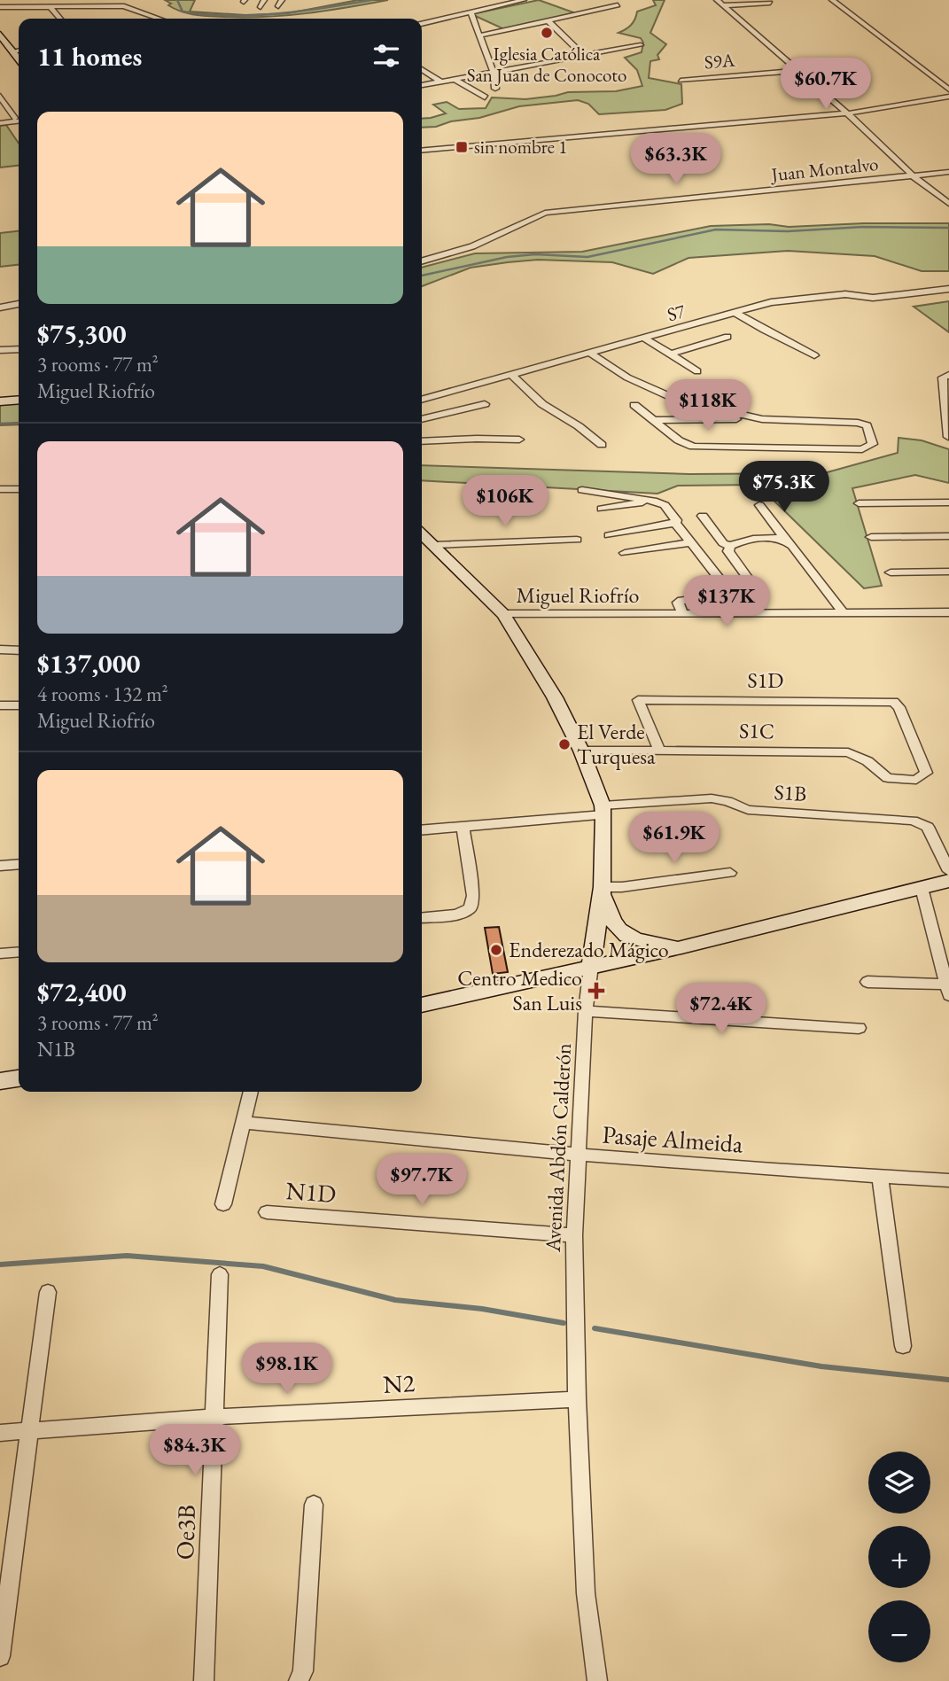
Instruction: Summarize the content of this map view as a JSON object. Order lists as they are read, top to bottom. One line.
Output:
{"streets":{"street":["S9A","Juan Montalvo","S7","Miguel Riofrío","S1D","S1C","S1B","Pasaje Almeida","Avenida Abdón Calderón","N1D","N2","Oe3B"]},"crossings":[["Miguel Riofrío","Avenida Abdón Calderón"],["S1D","S1C"],["S1C","Avenida Abdón Calderón"],["S1B","Avenida Abdón Calderón"],["Pasaje Almeida","Avenida Abdón Calderón"],["Avenida Abdón Calderón","N1D"],["Avenida Abdón Calderón","N2"],["N2","Oe3B"]],"places":{"other":["Iglesia Católica San Juan de Conocoto","El Verde Turquesa","Enderezado Mágico"],"transit":["sin nombre 1"],"health":["Centro Medico San Luis"]},"page":{"heading":"11 homes","price":["$60.7K","$63.3K","$118K","$75.3K","$106K","$137K","$61.9K","$72.4K","$97.7K","$98.1K","$84.3K"],"list":[{"name":"$75,300","note":"3 rooms · 77 m² · Miguel Riofrío"},{"name":"$137,000","note":"4 rooms · 132 m² · Miguel Riofrío"},{"name":"$72,400","note":"3 rooms · 77 m² · N1B"}],"map_buttons":["+","−"]}}
